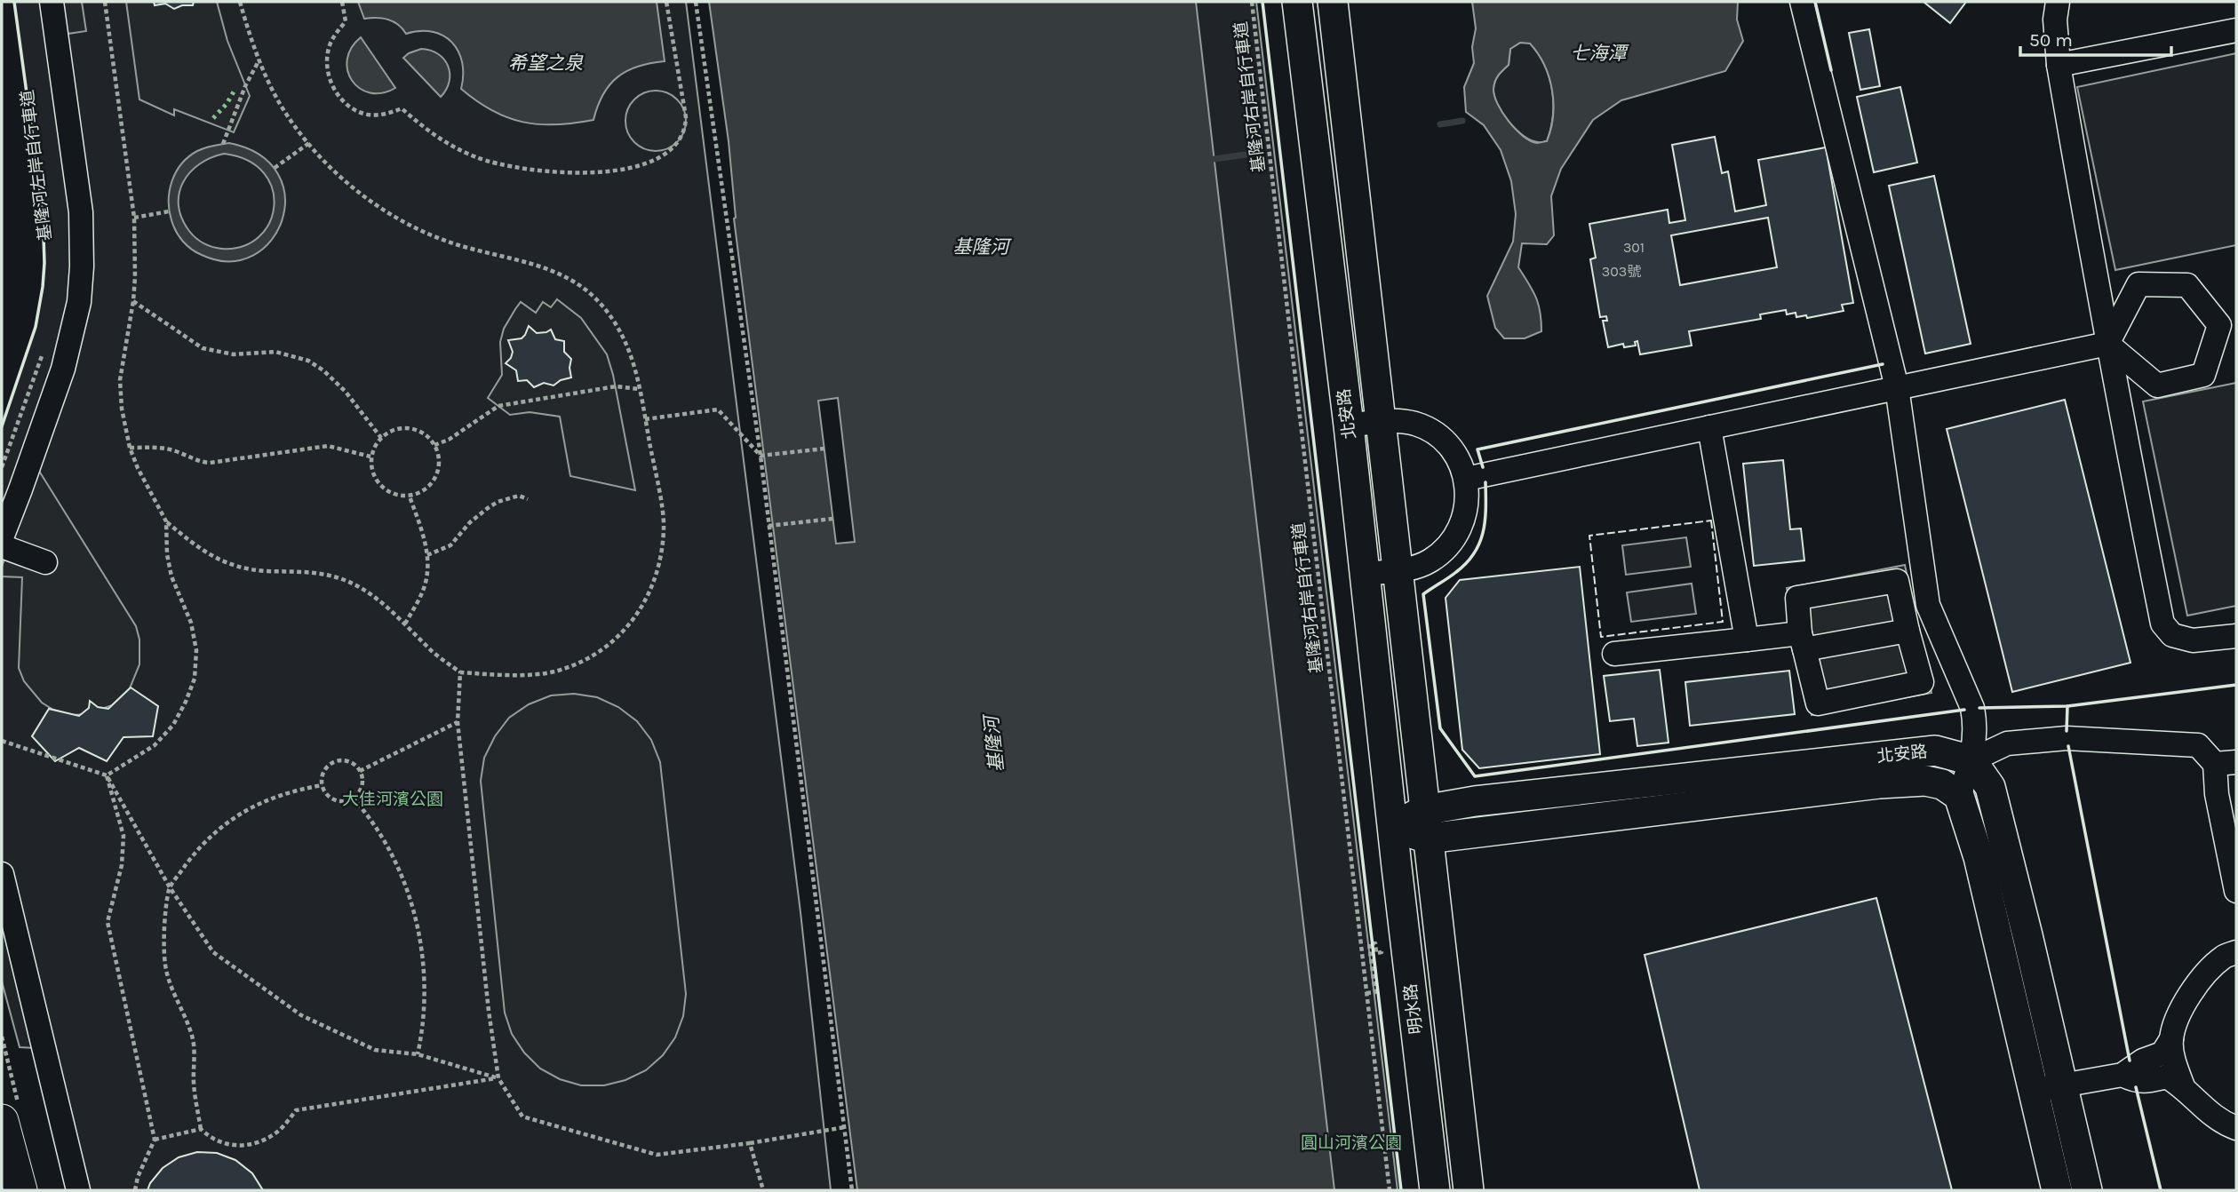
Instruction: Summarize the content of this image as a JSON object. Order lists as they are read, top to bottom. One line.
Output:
{"streets":{"main road":["北安路","明水路"],"path":["基隆河右岸自行車道"]},"crossings":[["北安路","明水路"]],"water":["七海潭","希望之泉","基隆河"],"parks":["大佳河濱公園","圓山河濱公園"],"house_numbers":["301","303號"],"scale_bar":"50 m"}
